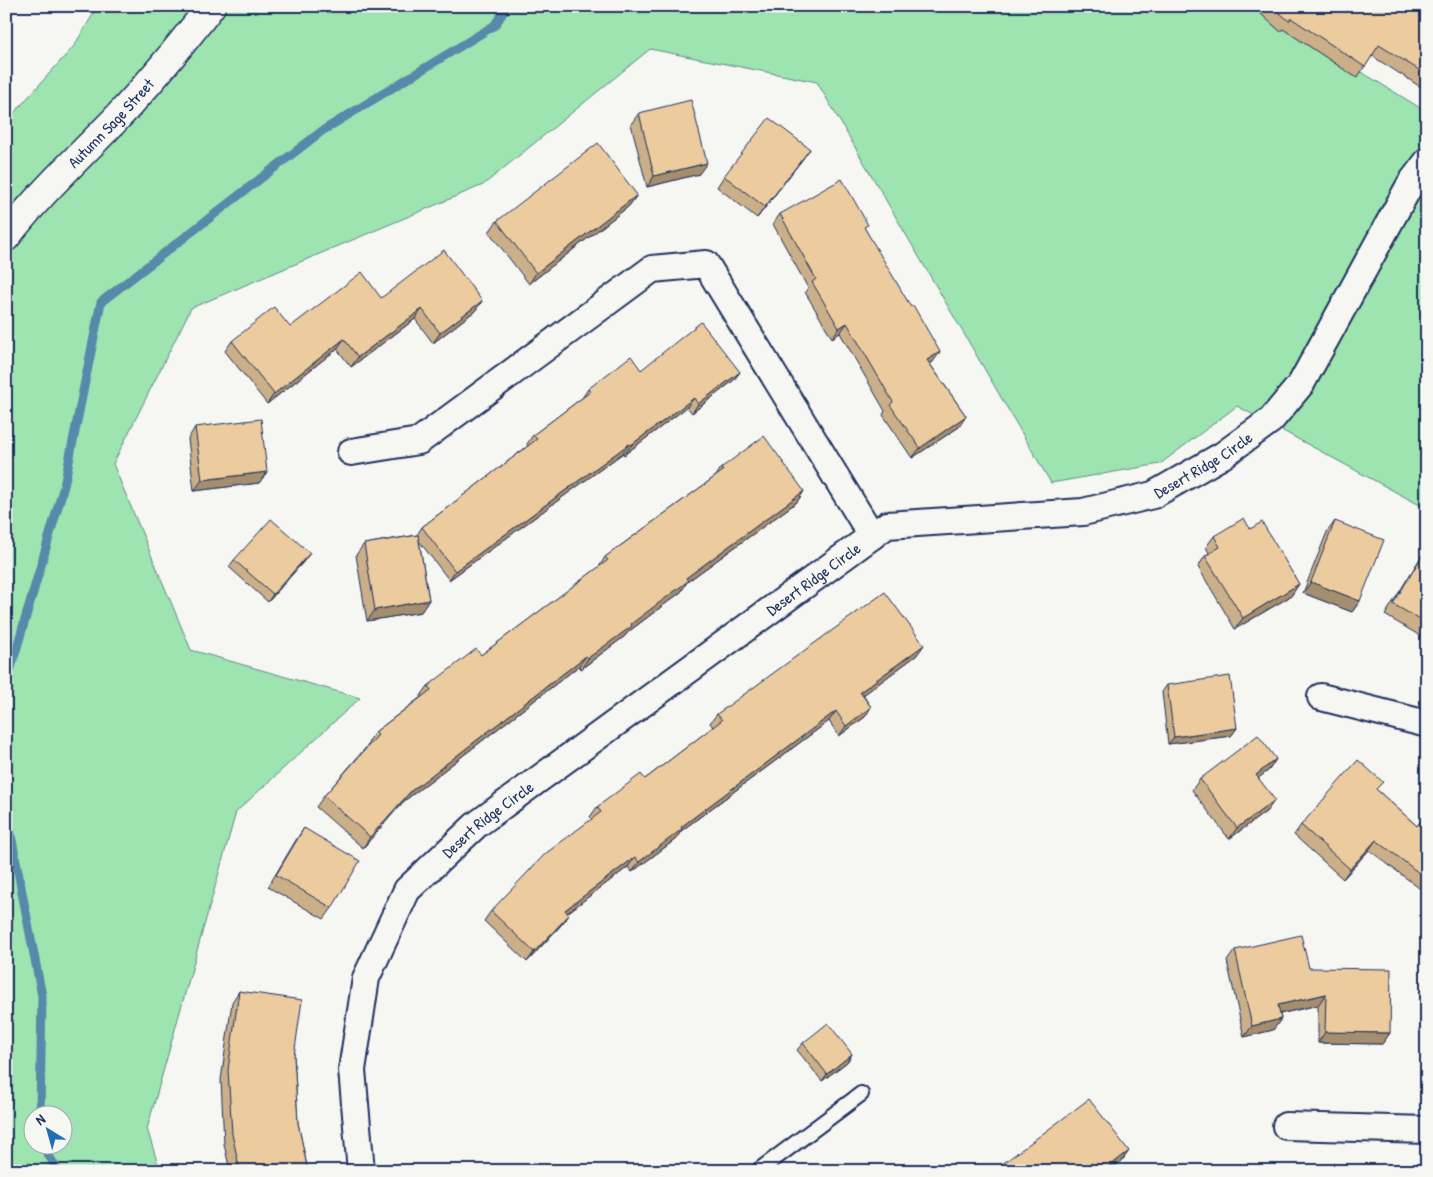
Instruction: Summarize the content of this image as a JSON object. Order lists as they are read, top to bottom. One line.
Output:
{"streets":{"street":["Autumn Sage Street","Desert Ridge Circle"]},"north":"top left"}
